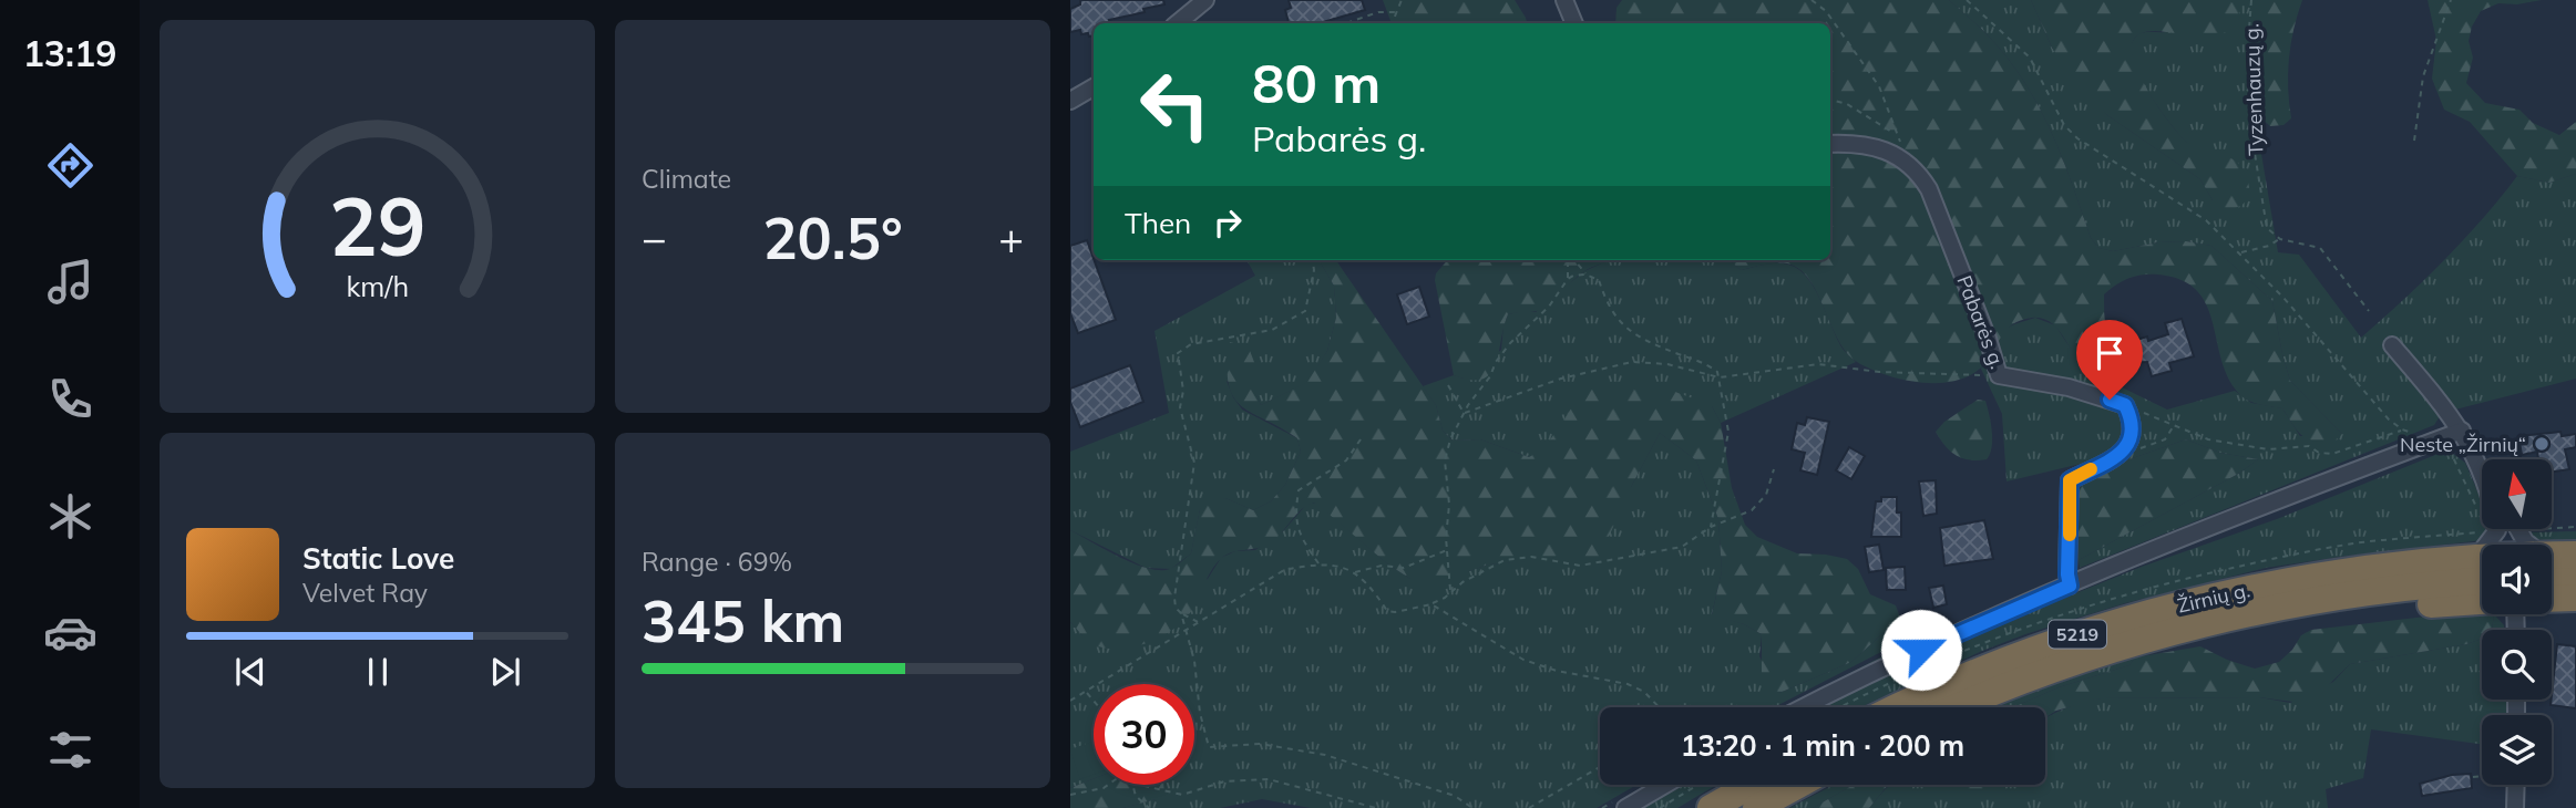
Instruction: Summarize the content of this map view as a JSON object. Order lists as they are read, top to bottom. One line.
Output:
{"streets":{"highway":["Žirnių g.","5219"],"street":["Pabarės g."],"path":["Tyzenhauzų g."]},"crossings":[["Žirnių g.","5219"]],"places":["Neste „Žirnių“"],"north":"top","page":{"tabs":"13:19","tile":["Climate",["Range · 69%","345 km"]],"turn":["80 m","Pabarės g."],"then":"Then","heat":["−","20.5°","+"],"song":["Static Love","Velvet Ray"],"limit":"30","trip":"13:20 · 1 min · 200 m","gauge":["29","km/h"]}}
